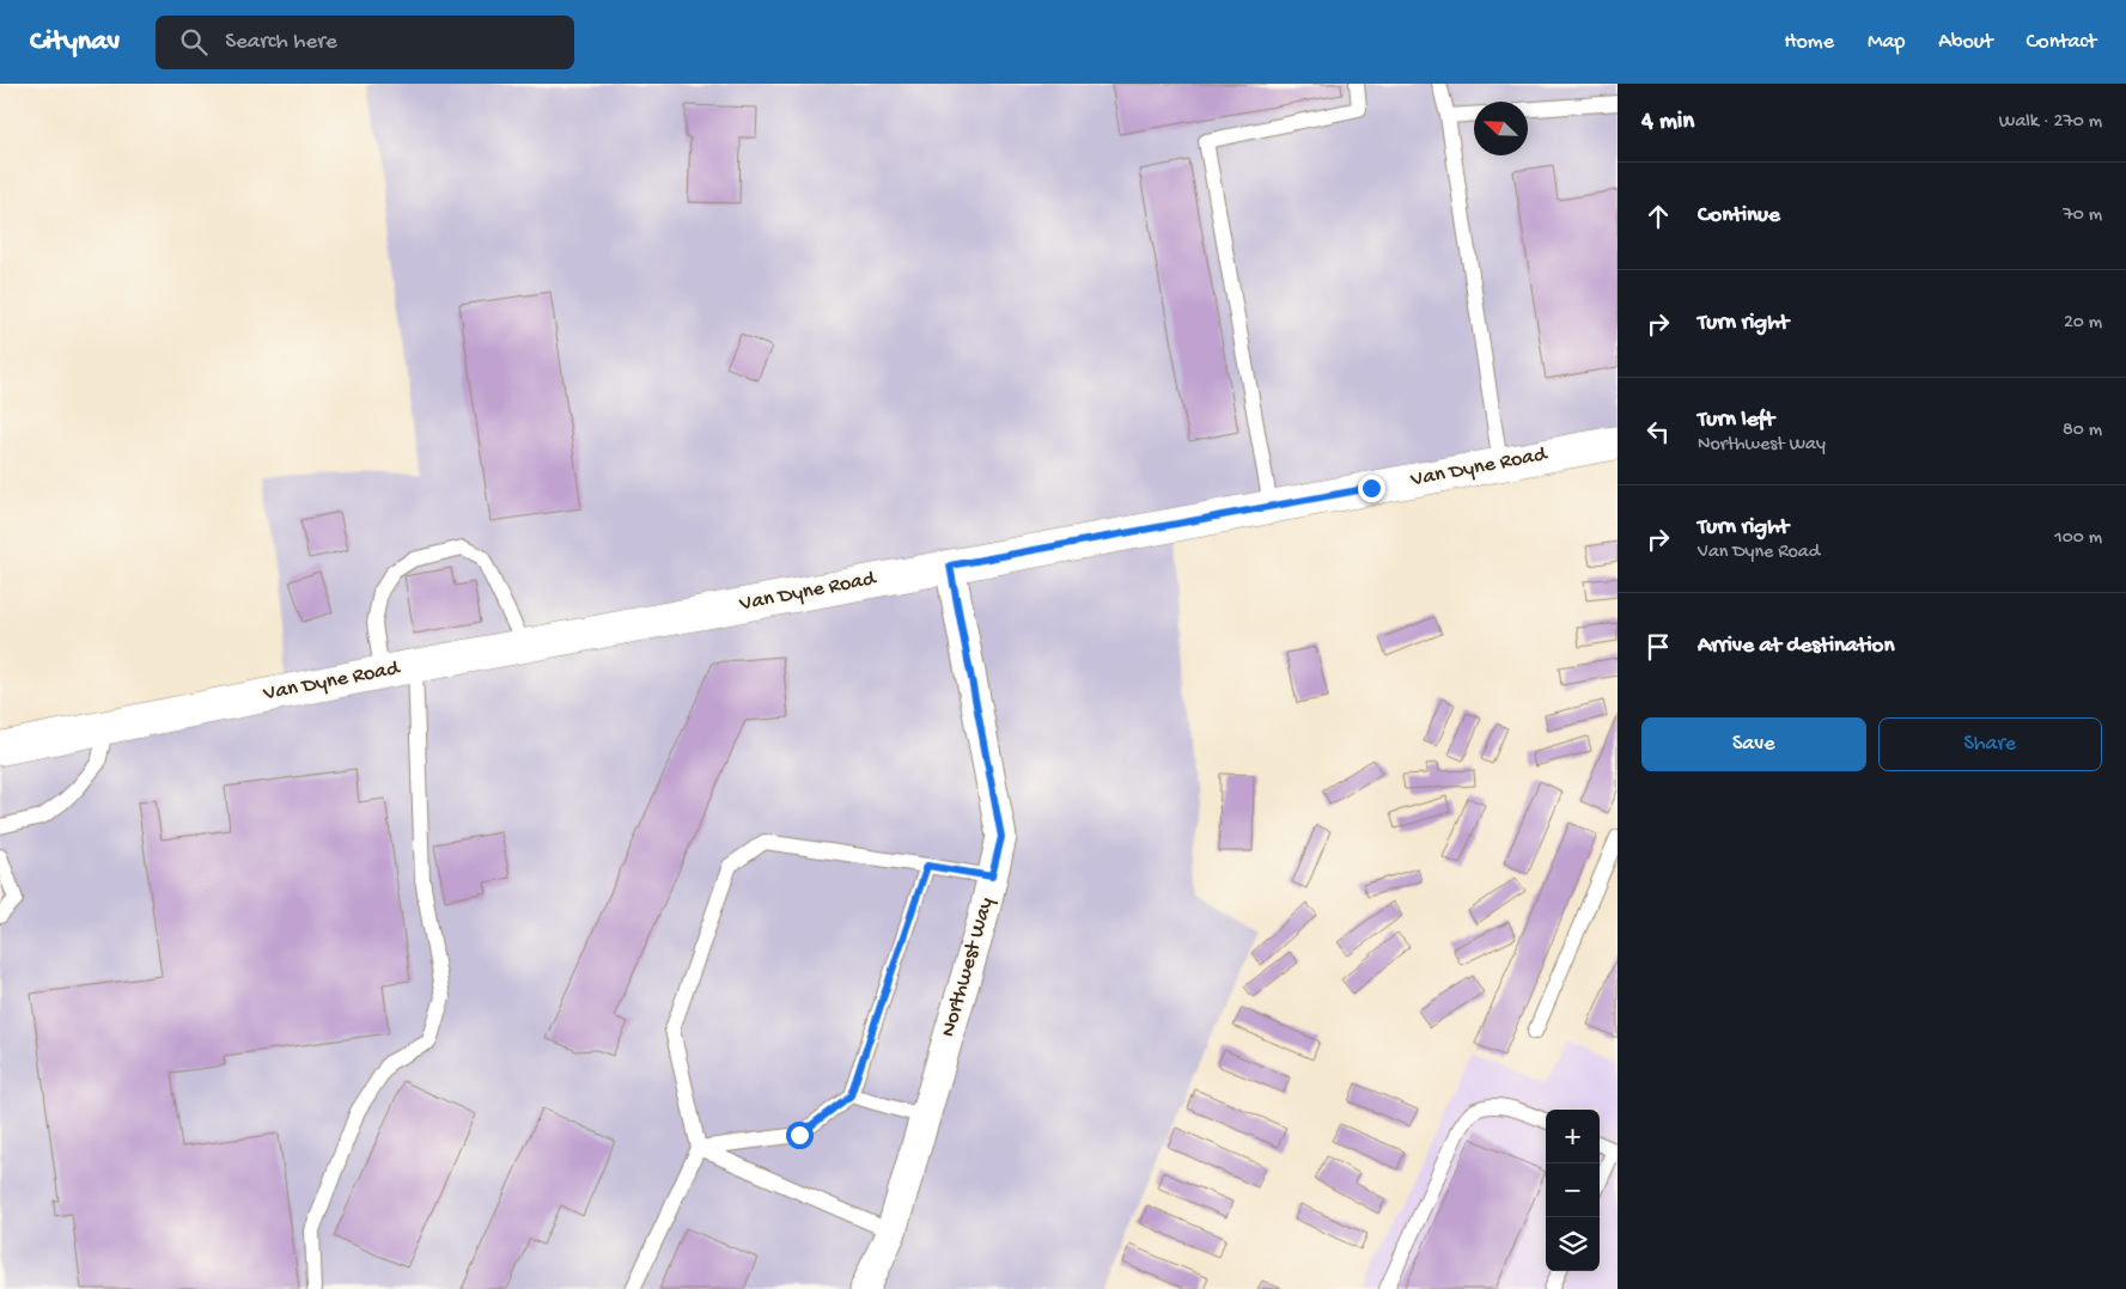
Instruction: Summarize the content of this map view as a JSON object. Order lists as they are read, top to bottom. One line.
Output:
{"streets":{"street":["Van Dyne Road","Northwest Way"]},"crossings":[["Van Dyne Road","Northwest Way"]],"north":"top left","page":{"header":"Citynav","search":"Search here","nav":["Home","Map","About","Contact"],"heading":["4 min","Walk · 270 m"],"list":[["Continue","70 m"],["Turn right","20 m"],["Turn left","Northwest Way","80 m"],["Turn right","Van Dyne Road","100 m"],"Arrive at destination"],"buttons":["Save","Share"],"map_buttons":["+","−"]}}
